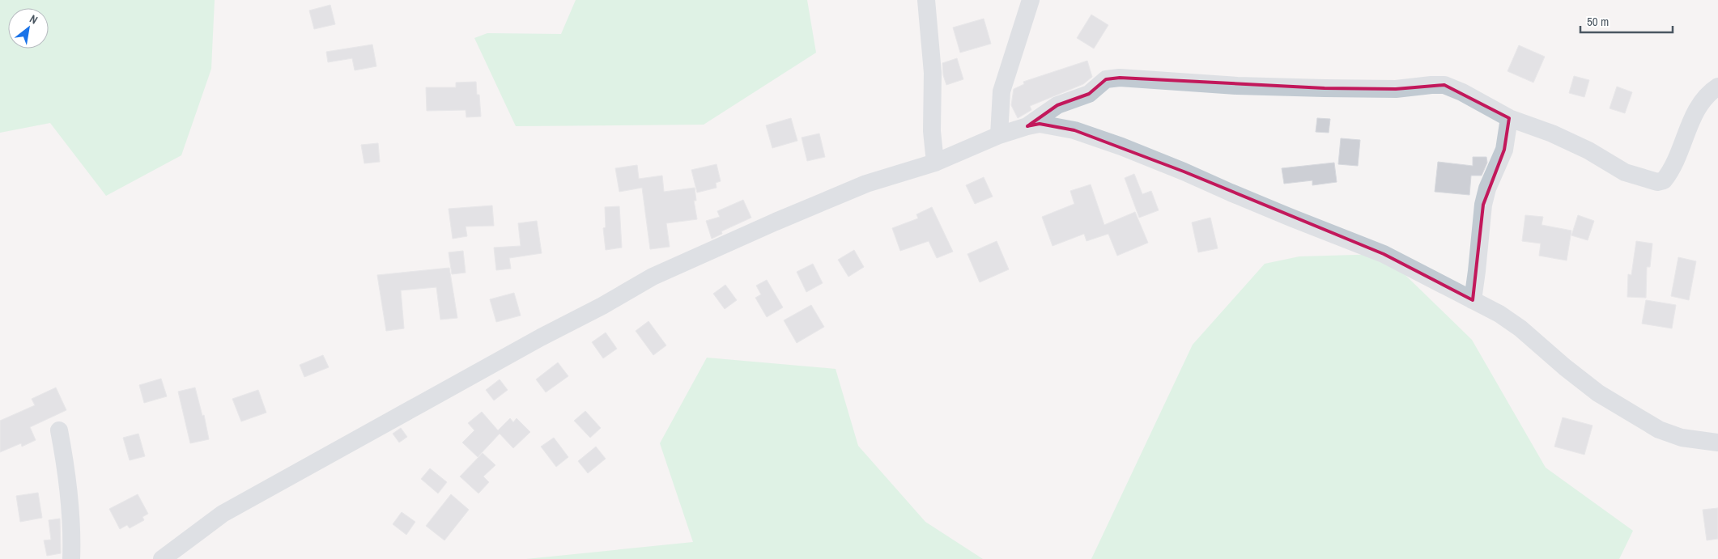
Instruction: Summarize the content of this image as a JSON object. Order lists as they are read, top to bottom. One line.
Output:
{"scale_bar":"50 m","north":"top right"}
